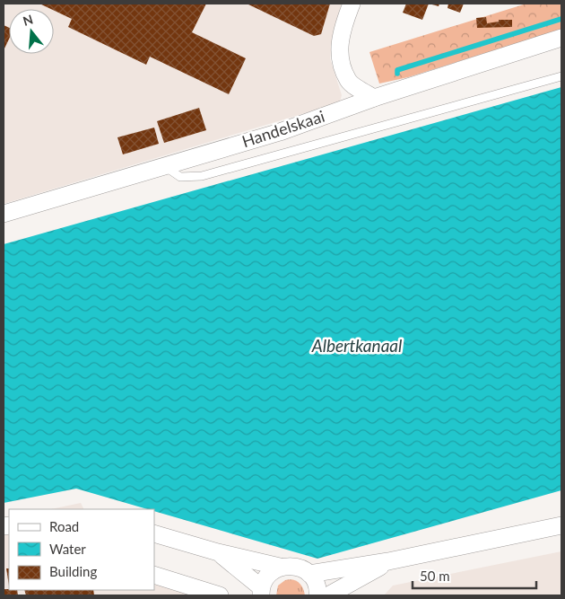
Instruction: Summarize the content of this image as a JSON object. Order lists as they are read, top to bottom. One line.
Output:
{"streets":{"street":["Handelskaai"]},"water":["Albertkanaal"],"legend":["Road","Water","Building"],"scale_bar":"50 m","north":"top"}
